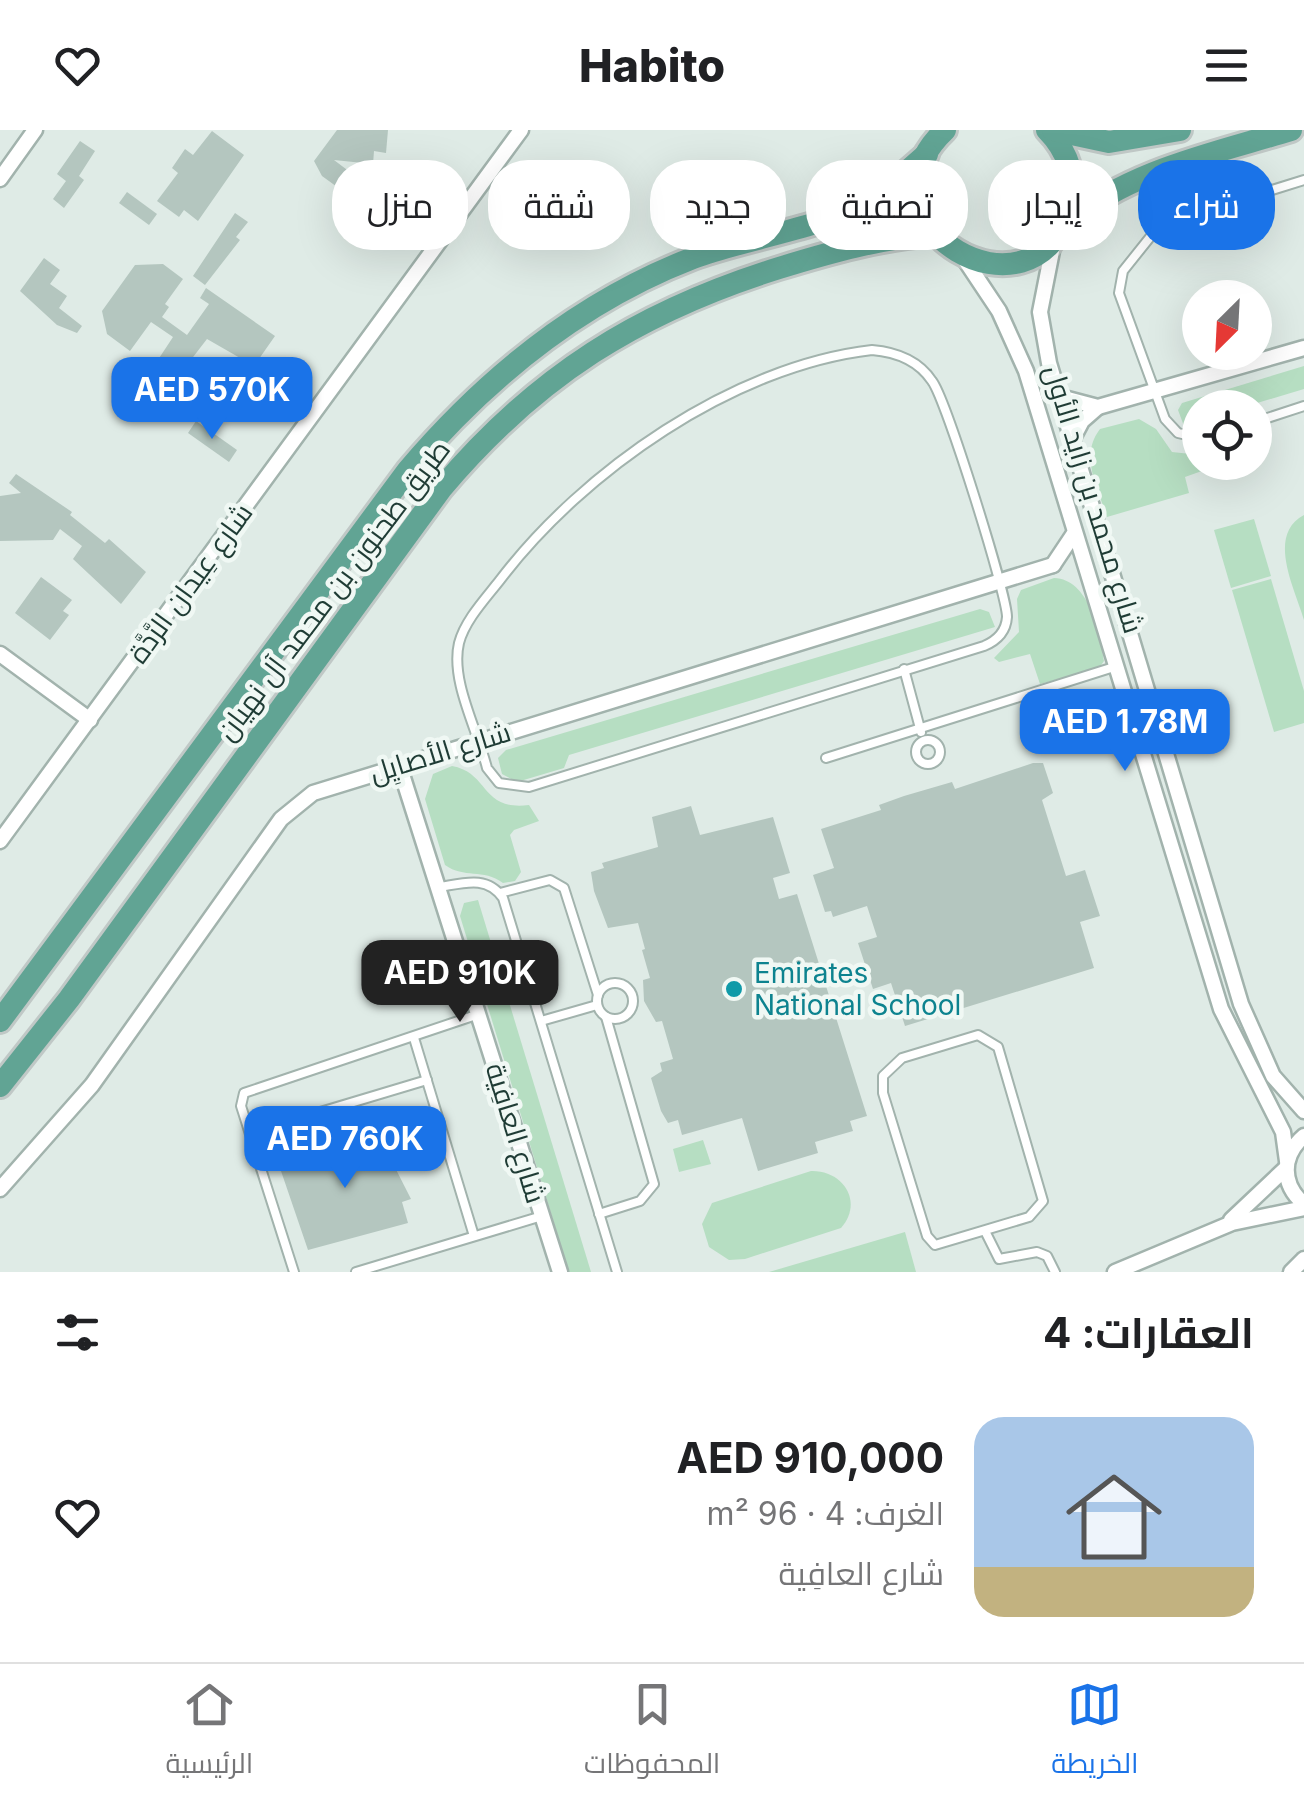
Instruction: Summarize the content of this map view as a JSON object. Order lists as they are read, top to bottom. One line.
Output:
{"streets":{"main road":["طريق طحنون بن محمد آل نهيان"],"street":["شارع محمد بن زايد الأول","شارع عِيدان الرَّدَّة","شارع الأصايِل","شارع العافِية"]},"crossings":[["شارع الأصايِل","شارع العافِية"]],"places":["Emirates National School"],"north":"bottom left","page":{"header":"Habito","chip":["شراء","إيجار","تصفية","جديد","شقة","منزل"],"price":["AED 570K","AED 1.78M","AED 910K","AED 760K"],"heading":"العقارات: 4","list":[{"name":"AED 910,000","note":"الغرف: 4 · 96 m² · شارع العافِية"}],"tabs":["الخريطة","المحفوظات","الرئيسية"]}}
